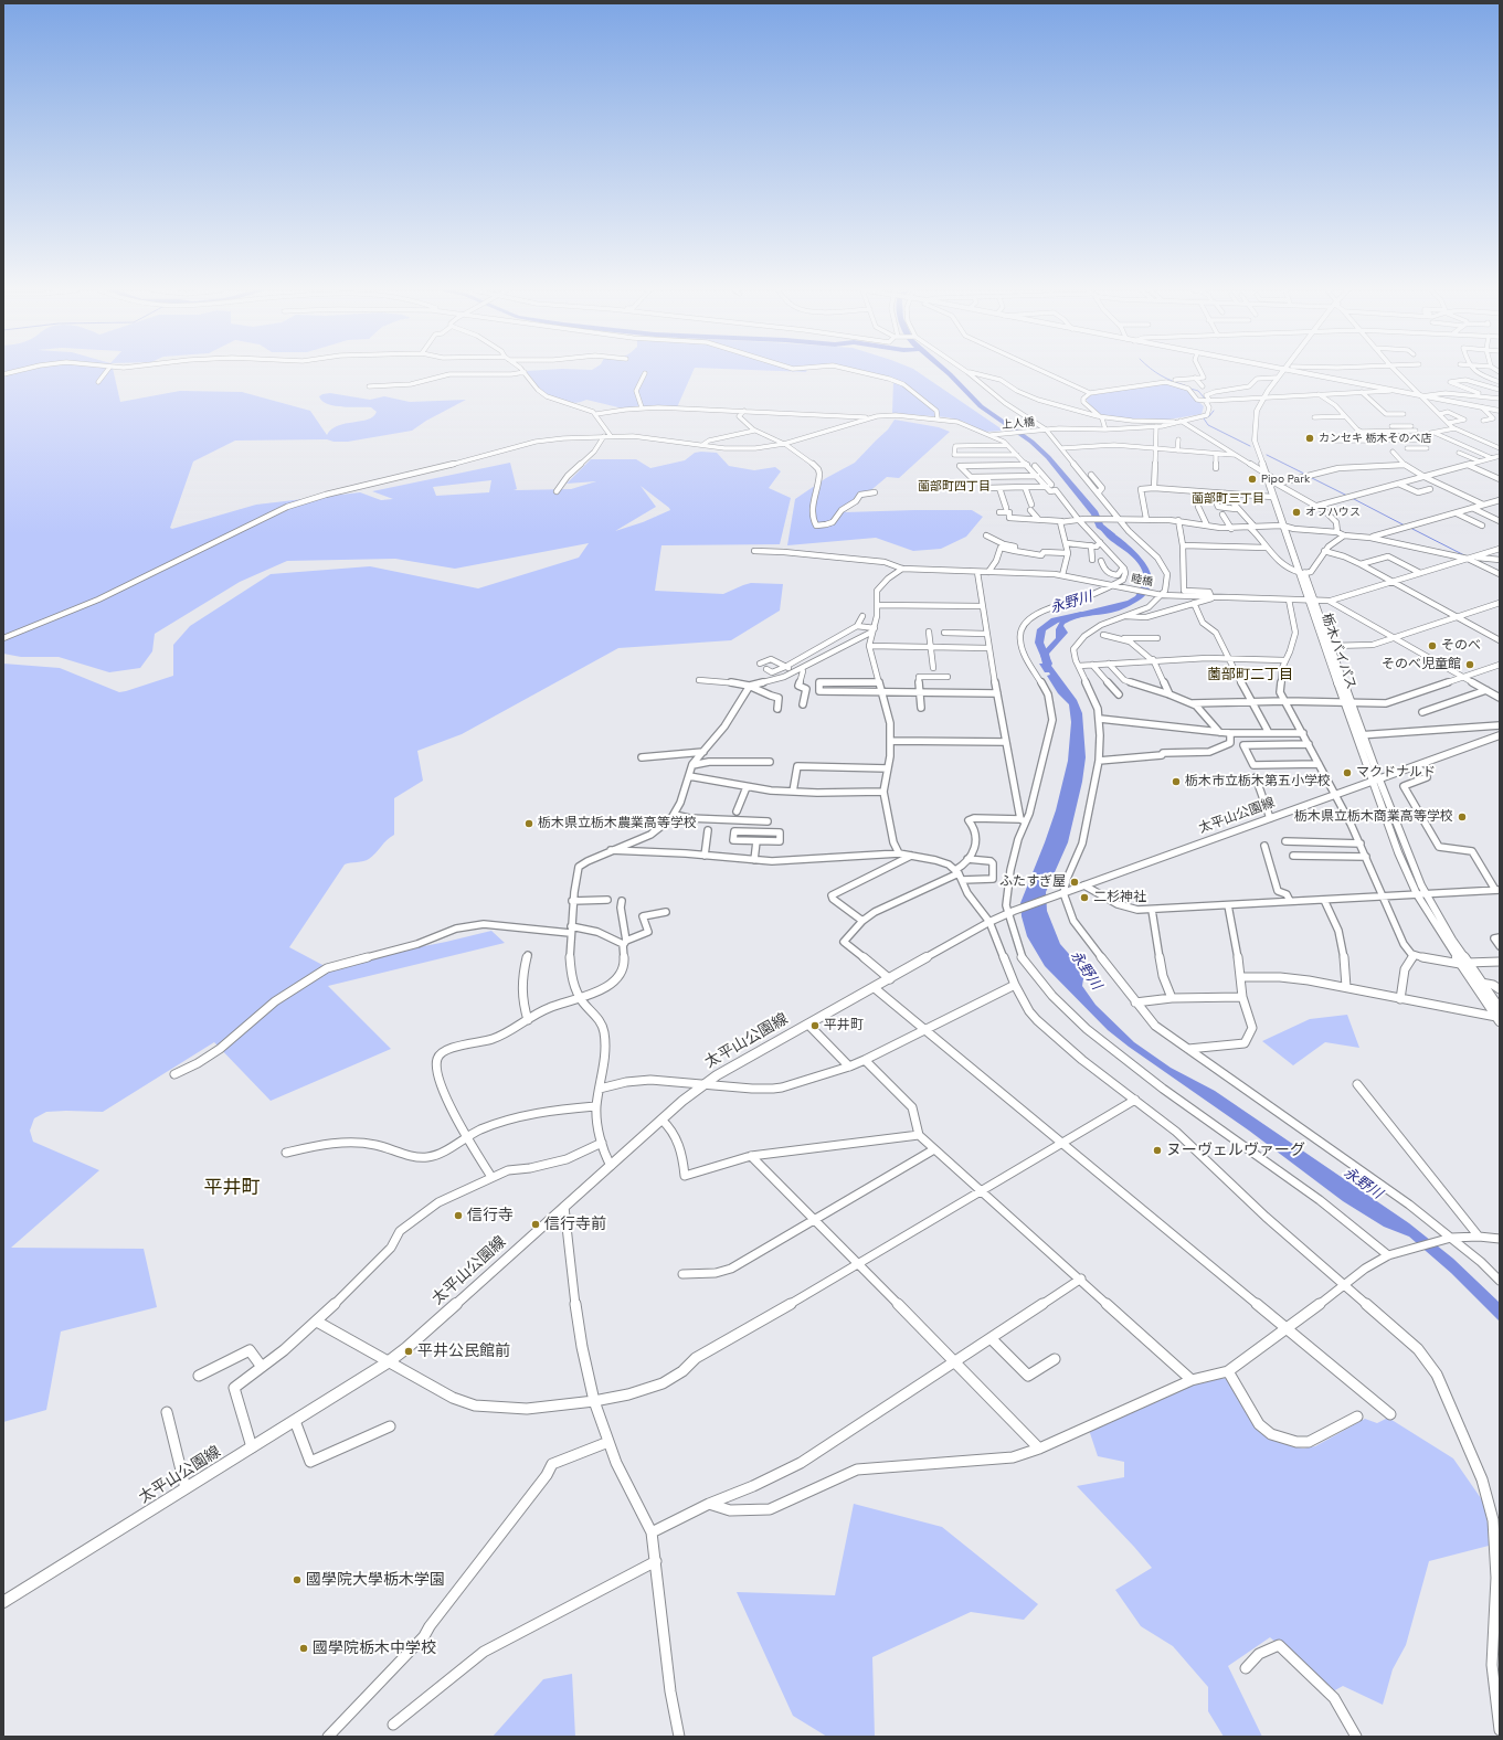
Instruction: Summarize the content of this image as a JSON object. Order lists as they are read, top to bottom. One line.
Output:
{"streets":{"main road":["栃木バイパス","太平山公園線"],"street":["上人橋","睦橋"]},"crossings":[["栃木バイパス","太平山公園線"]],"districts":["薗部町四丁目","薗部町三丁目","薗部町二丁目","平井町"],"water":["永野川"],"places":["カンセキ 栃木そのべ店","Pipo Park","オフハウス","そのべ","そのべ児童館","マクドナルド","栃木市立栃木第五小学校","栃木県立栃木商業高等学校","栃木県立栃木農業高等学校","ふたすぎ屋","二杉神社","平井町","ヌーヴェルヴァーグ","信行寺","信行寺前","平井公民館前","國學院大學栃木学園","國學院栃木中学校"]}
